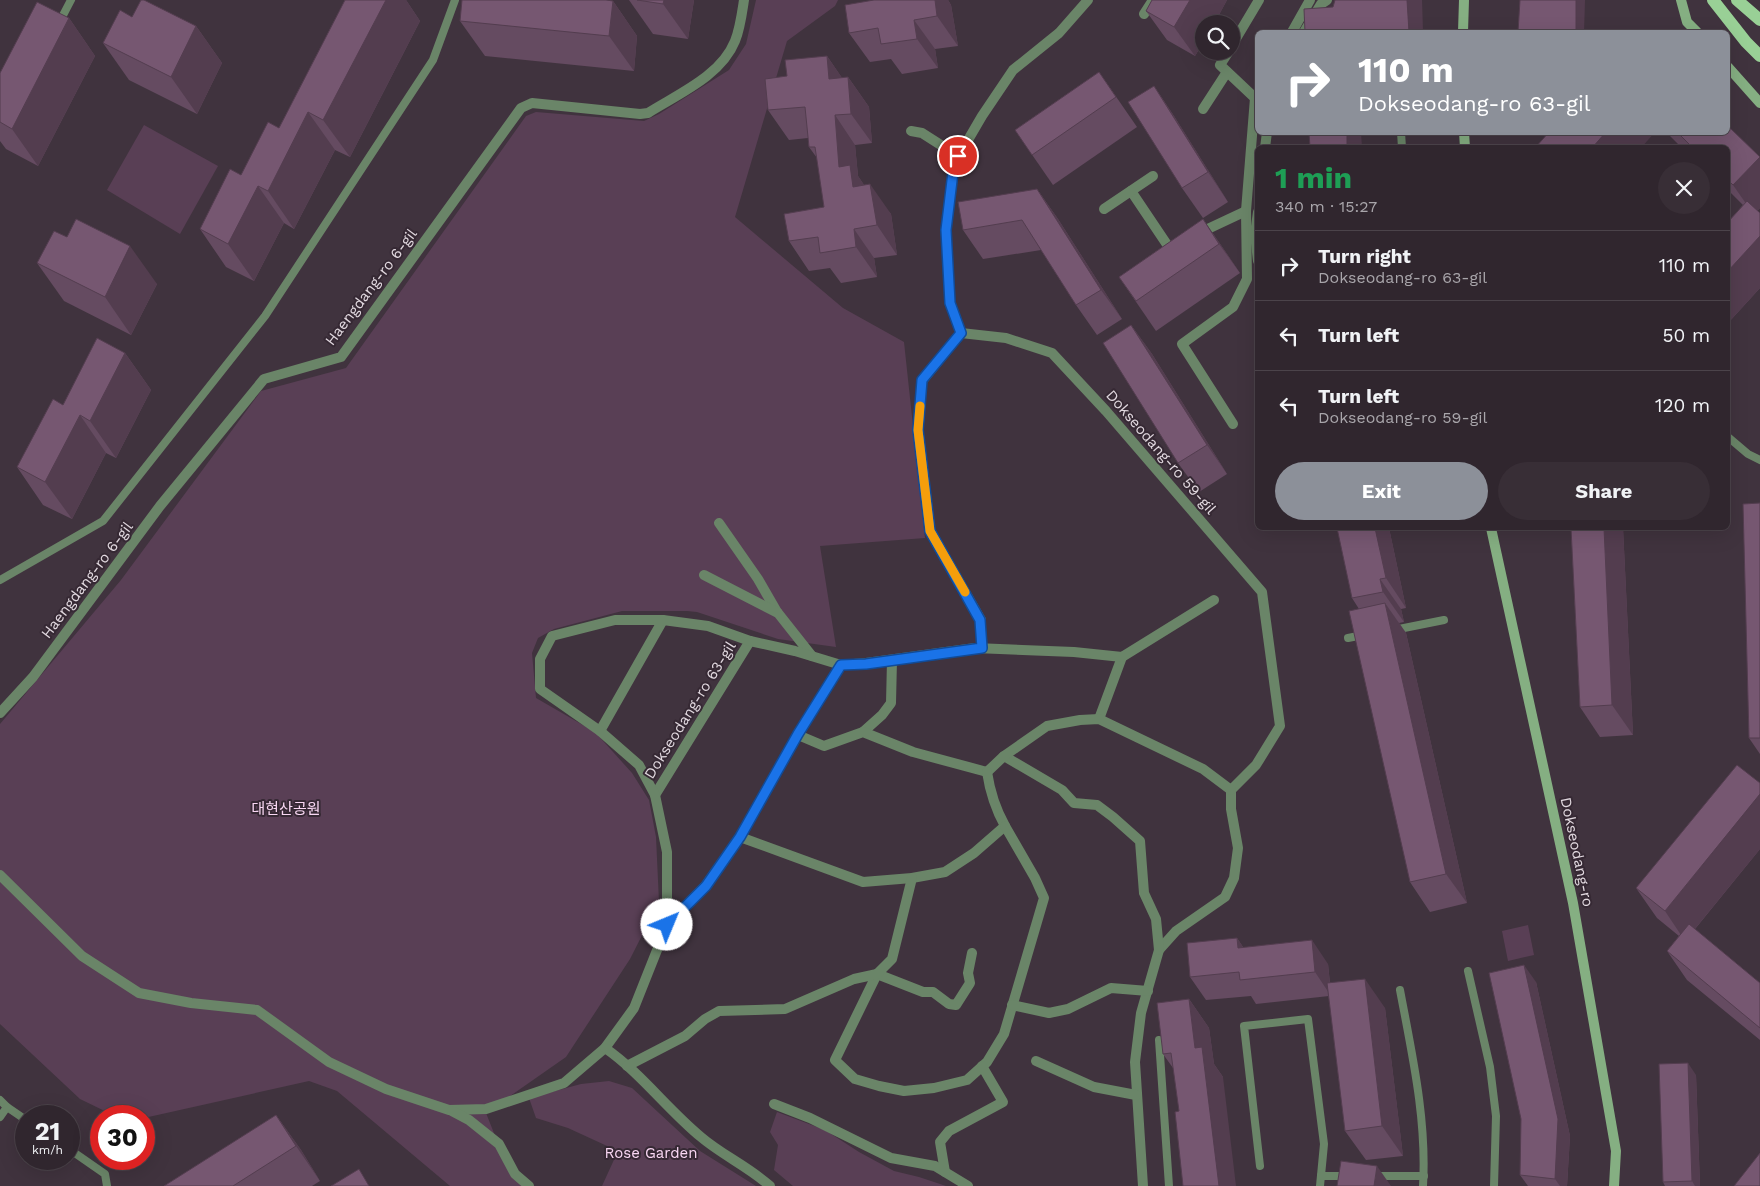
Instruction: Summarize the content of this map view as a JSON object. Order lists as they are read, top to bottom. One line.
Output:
{"streets":{"main road":["Dokseodang-ro"],"street":["Haengdang-ro 6-gil","Dokseodang-ro 59-gil","Dokseodang-ro 63-gil"]},"parks":["대현산공원","Rose Garden"],"page":{"turn":["110 m","Dokseodang-ro 63-gil"],"heading":["1 min","340 m · 15:27"],"list":[{"name":"Turn right","note":"Dokseodang-ro 63-gil","value":"110 m"},{"name":"Turn left","value":"50 m"},{"name":"Turn left","note":"Dokseodang-ro 59-gil","value":"120 m"}],"buttons":["Exit","Share"],"speed":"21 km/h","limit":"30"}}
